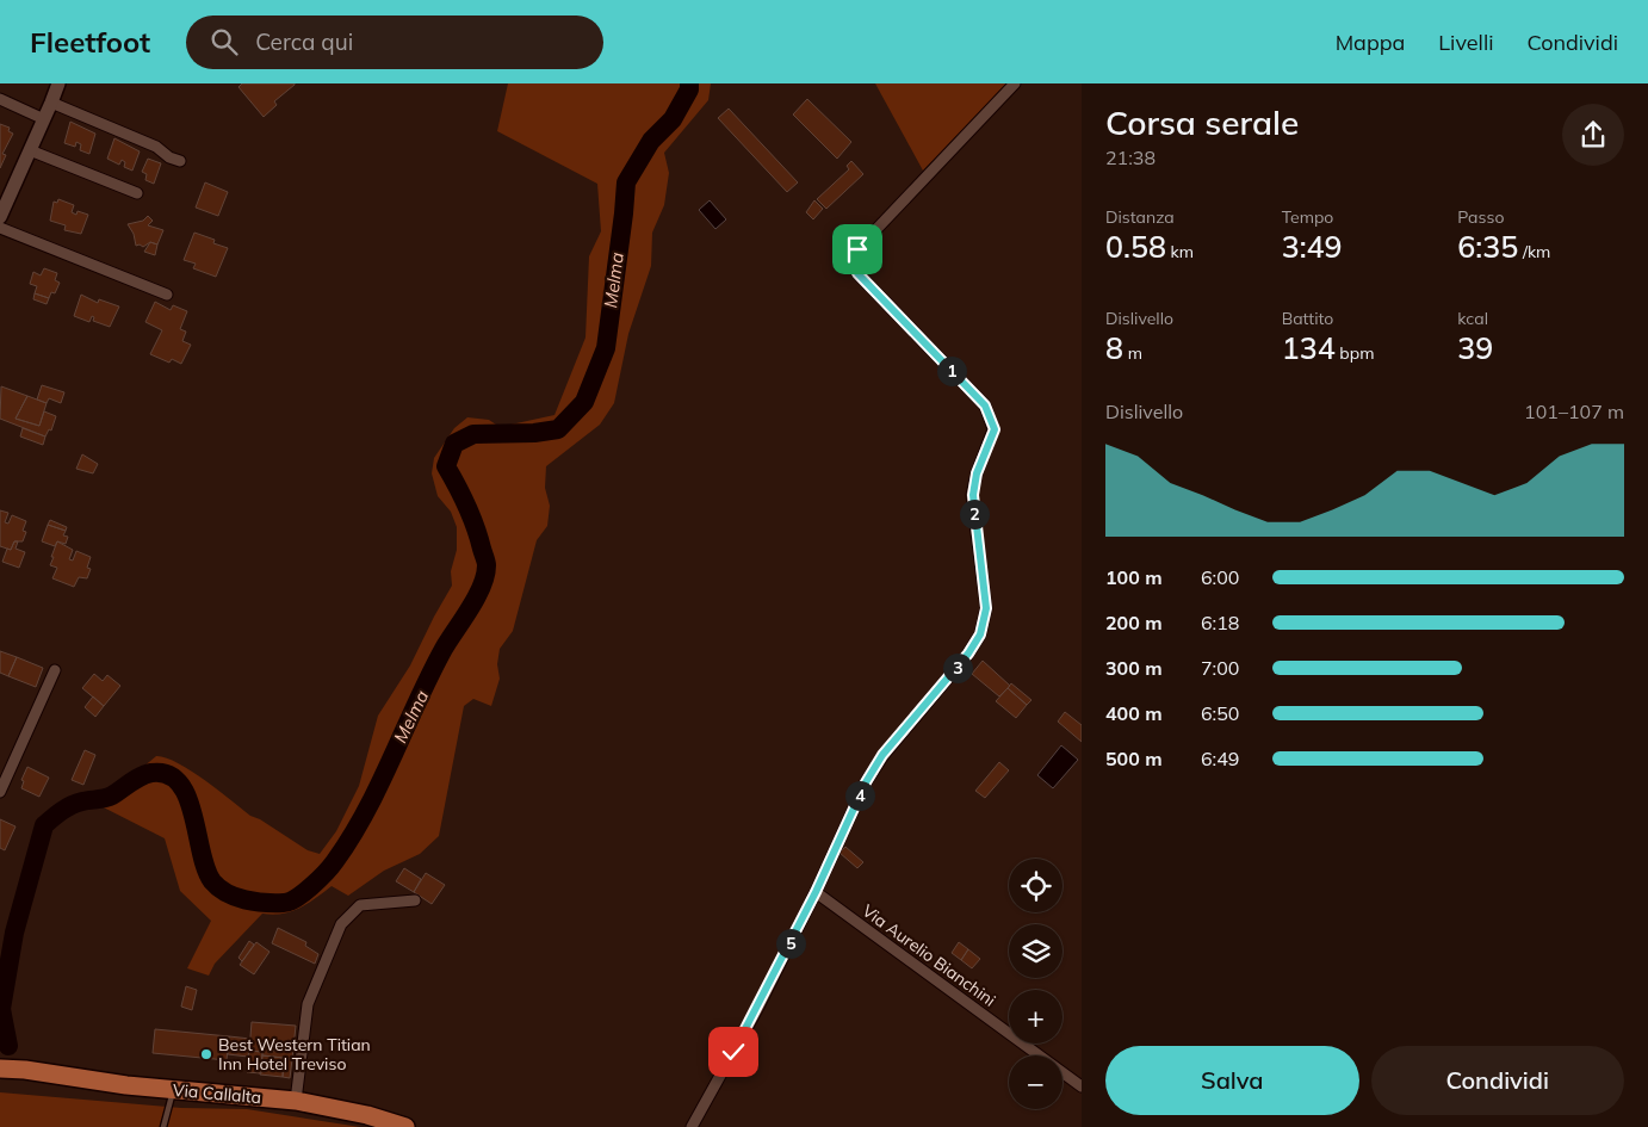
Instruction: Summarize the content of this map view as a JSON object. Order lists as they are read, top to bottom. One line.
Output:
{"streets":{"main road":["Via Callalta"],"street":["Via Aurelio Bianchini"]},"water":["Melma"],"places":["Best Western Titian Inn Hotel Treviso"],"page":{"header":"Fleetfoot","search":"Cerca qui","nav":["Mappa","Livelli","Condividi"],"heading":["Corsa serale","21:38"],"stats":[["Distanza","0.58 km"],["Tempo","3:49"],["Passo","6:35 /km"],["Dislivello","8 m"],["Battito","134 bpm"],["kcal","39"]],"pins":["1","2","3","4","5"],"chart":["Dislivello","101–107 m"],"list":[{"name":"100 m","note":"6:00"},{"name":"200 m","note":"6:18"},{"name":"300 m","note":"7:00"},{"name":"400 m","note":"6:50"},{"name":"500 m","note":"6:49"}],"map_buttons":["+","−"],"buttons":["Salva","Condividi"]}}
